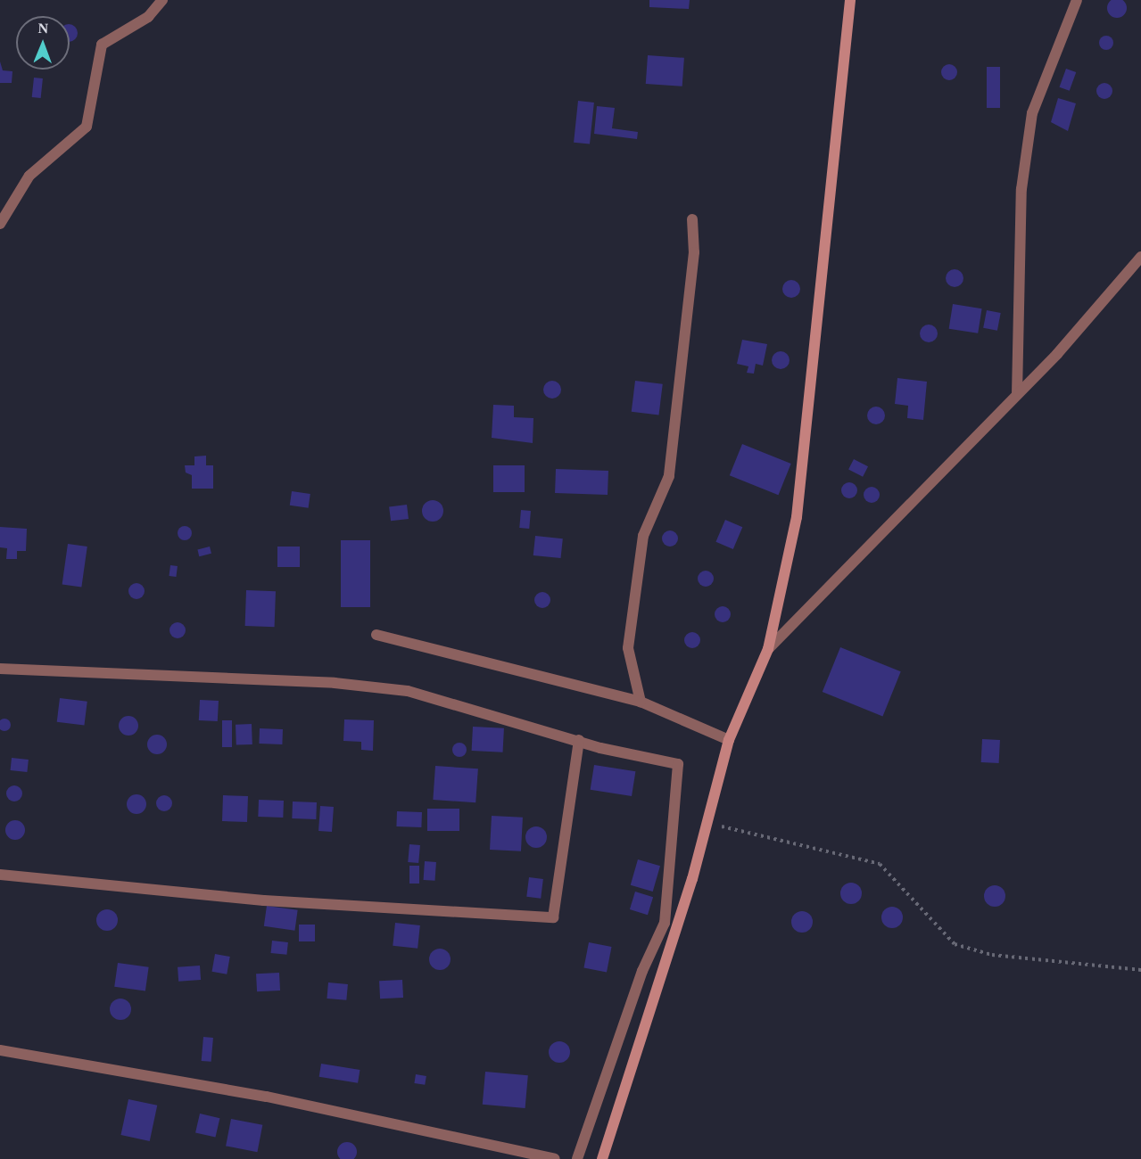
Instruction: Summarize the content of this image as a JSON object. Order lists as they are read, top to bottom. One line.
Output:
{"north":"top"}
